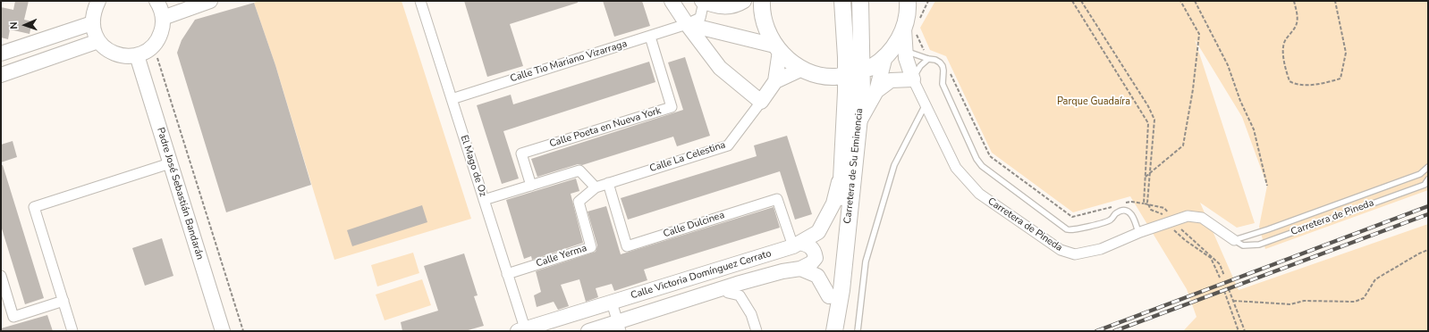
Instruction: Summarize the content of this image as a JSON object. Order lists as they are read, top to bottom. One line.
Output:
{"streets":{"main road":["Carretera de Su Eminencia"],"street":["Calle Tio Mariano Vizarraga","Calle Poeta en Nueva York","Calle La Celestina","El Mago de Oz","Padre José Sebastián Bandarán","Carretera de Pineda","Calle Dulcinea","Calle Yerma","Calle Victoria Domínguez Cerrato"]},"crossings":[["Calle Tio Mariano Vizarraga","Calle Poeta en Nueva York"],["Calle Tio Mariano Vizarraga","El Mago de Oz"],["Calle La Celestina","Calle Dulcinea"],["Calle La Celestina","Calle Yerma"],["El Mago de Oz","Calle Yerma"],["El Mago de Oz","Calle Victoria Domínguez Cerrato"],["Carretera de Su Eminencia","Calle Victoria Domínguez Cerrato"],["Calle Dulcinea","Calle Victoria Domínguez Cerrato"]],"parks":["Parque Guadaíra"],"north":"left"}
